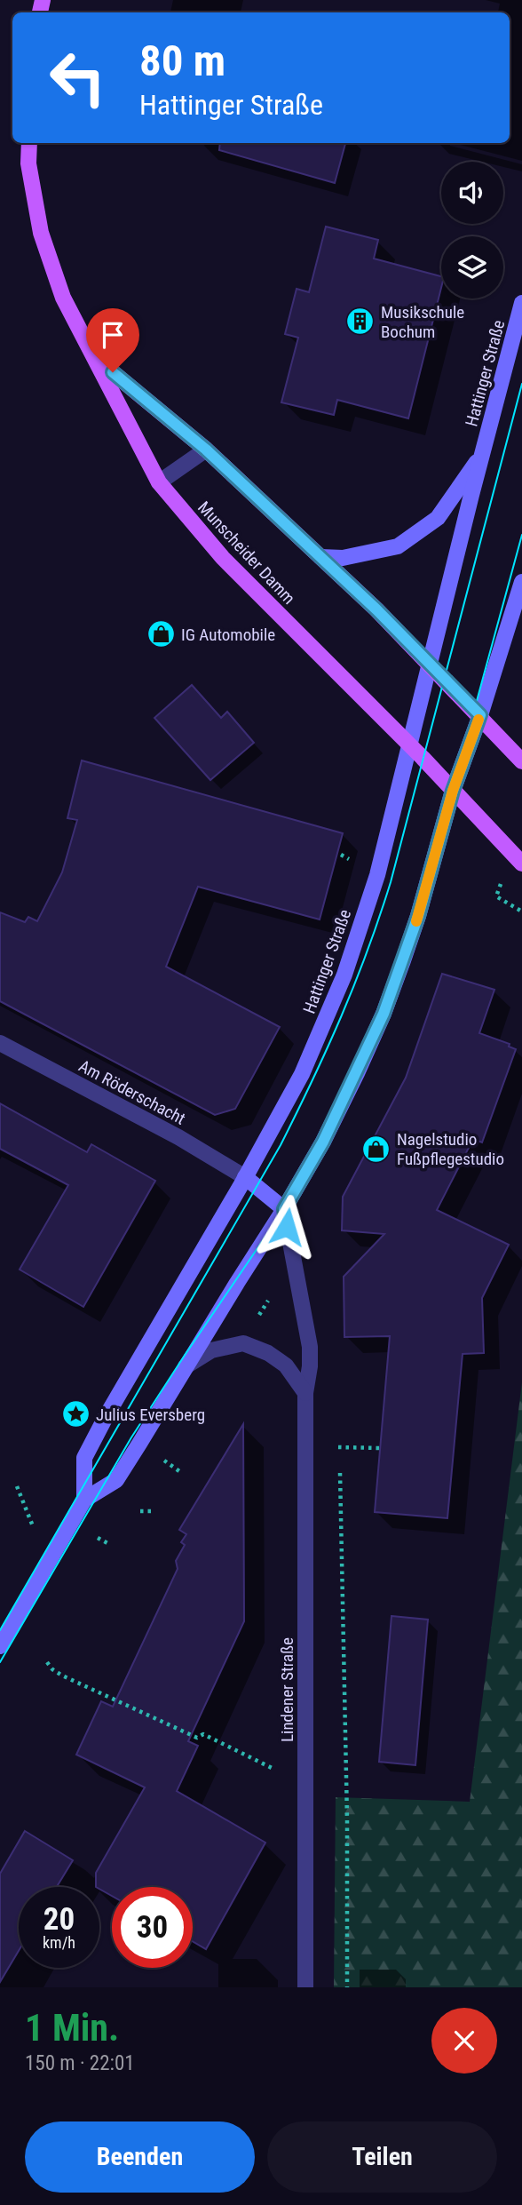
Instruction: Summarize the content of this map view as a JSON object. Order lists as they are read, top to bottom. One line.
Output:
{"streets":{"main road":["Munscheider Damm"],"street":["Hattinger Straße","Am Röderschacht","Lindener Straße"]},"crossings":[["Hattinger Straße","Munscheider Damm"],["Hattinger Straße","Am Röderschacht"],["Hattinger Straße","Lindener Straße"]],"places":{"building":["Musikschule Bochum"],"shop":["IG Automobile","Nagelstudio Fußpflegestudio"],"place":["Julius Eversberg"]},"page":{"turn":["80 m","Hattinger Straße"],"speed":"20 km/h","limit":"30","heading":["1 Min.","150 m · 22:01"],"buttons":["Beenden","Teilen"]}}
